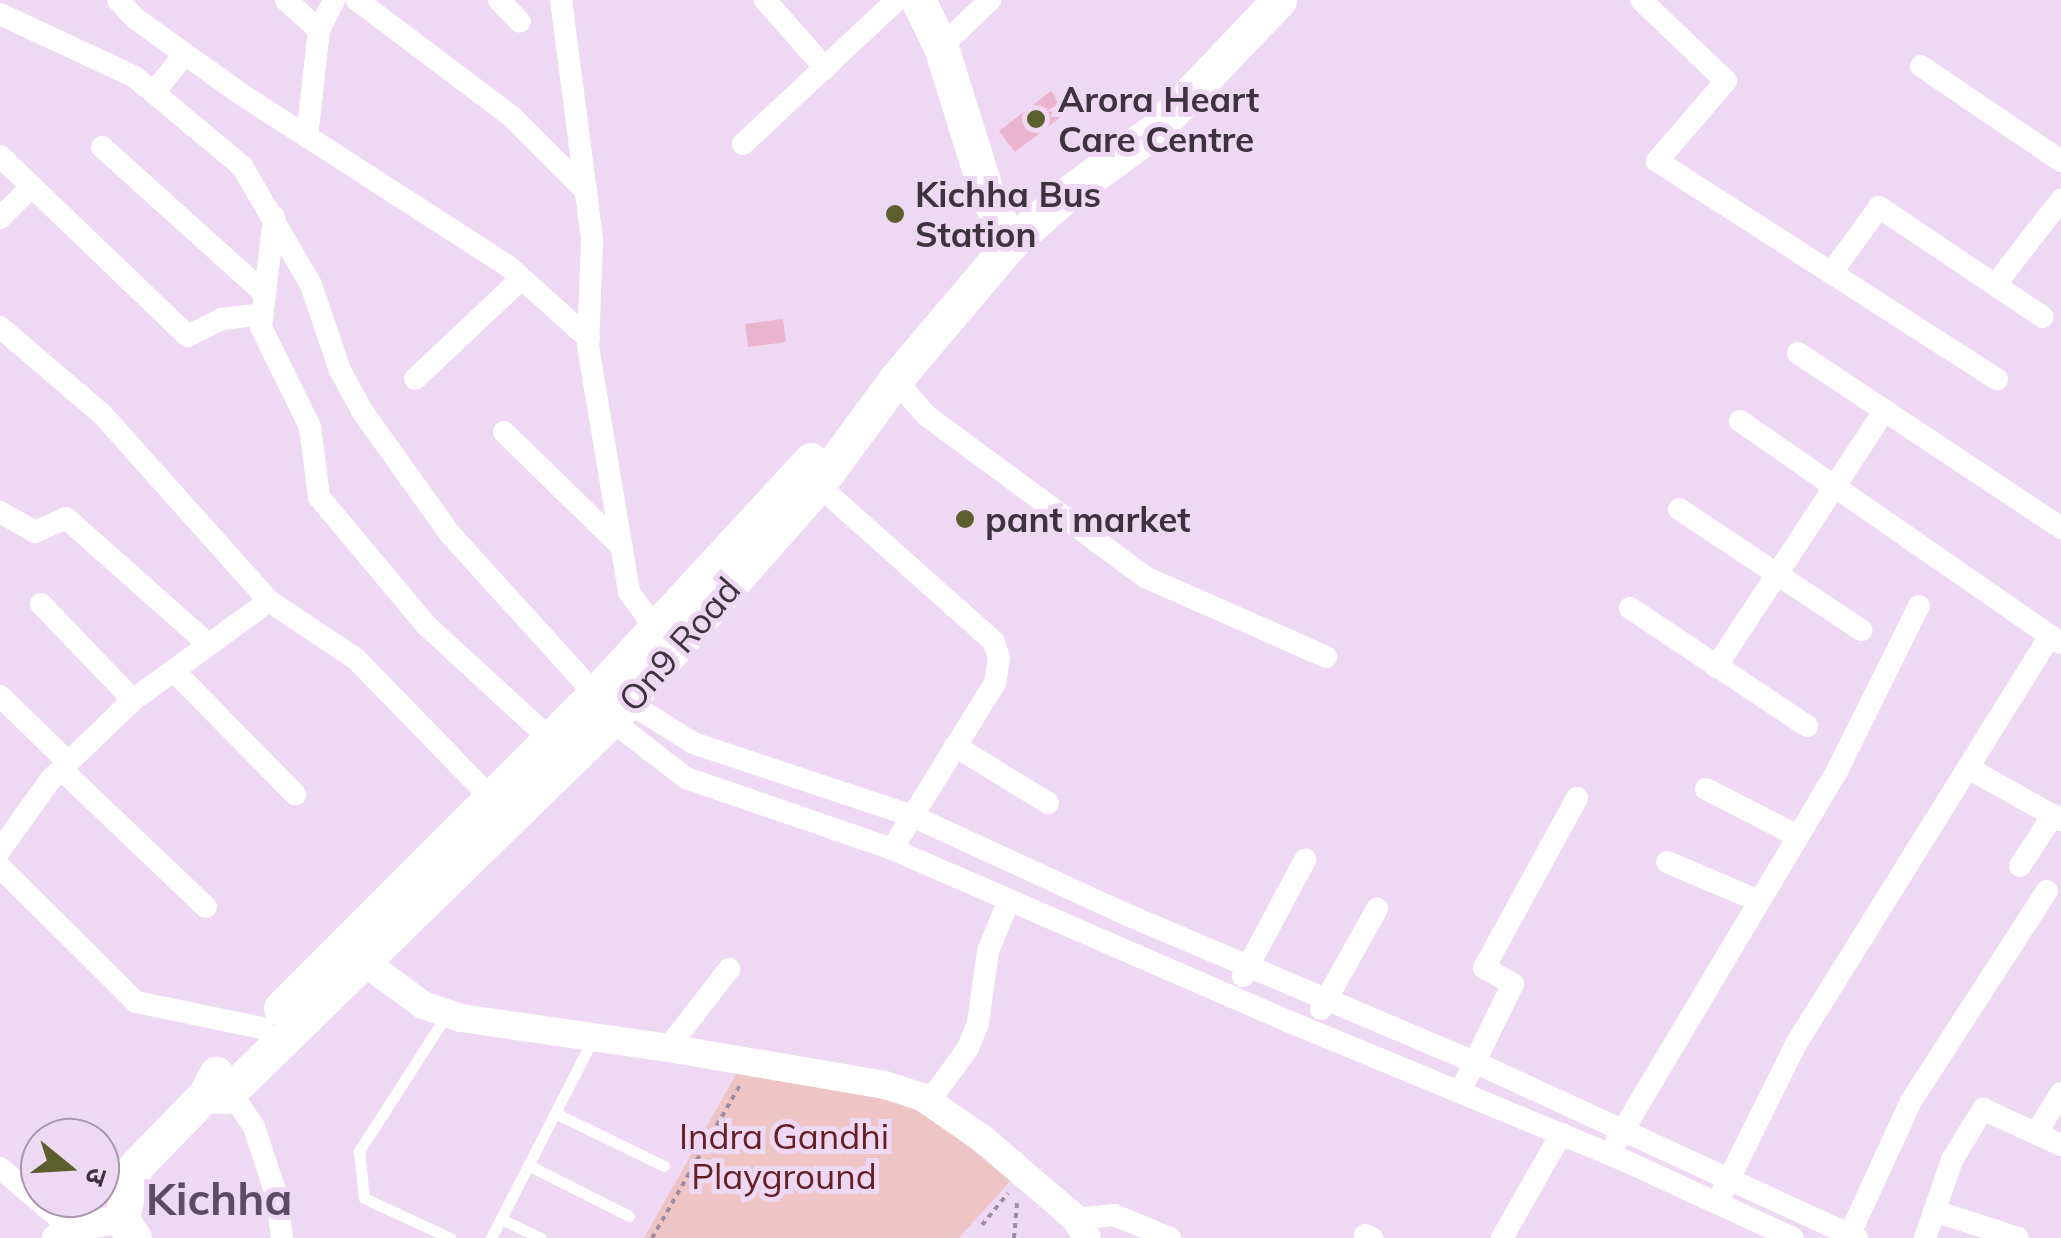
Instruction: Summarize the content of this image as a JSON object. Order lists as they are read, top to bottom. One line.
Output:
{"streets":{"main road":["On9 Road"]},"districts":["Kichha"],"parks":["Indra Gandhi Playground"],"places":["Arora Heart Care Centre","Kichha Bus Station","pant market"],"north":"right"}
